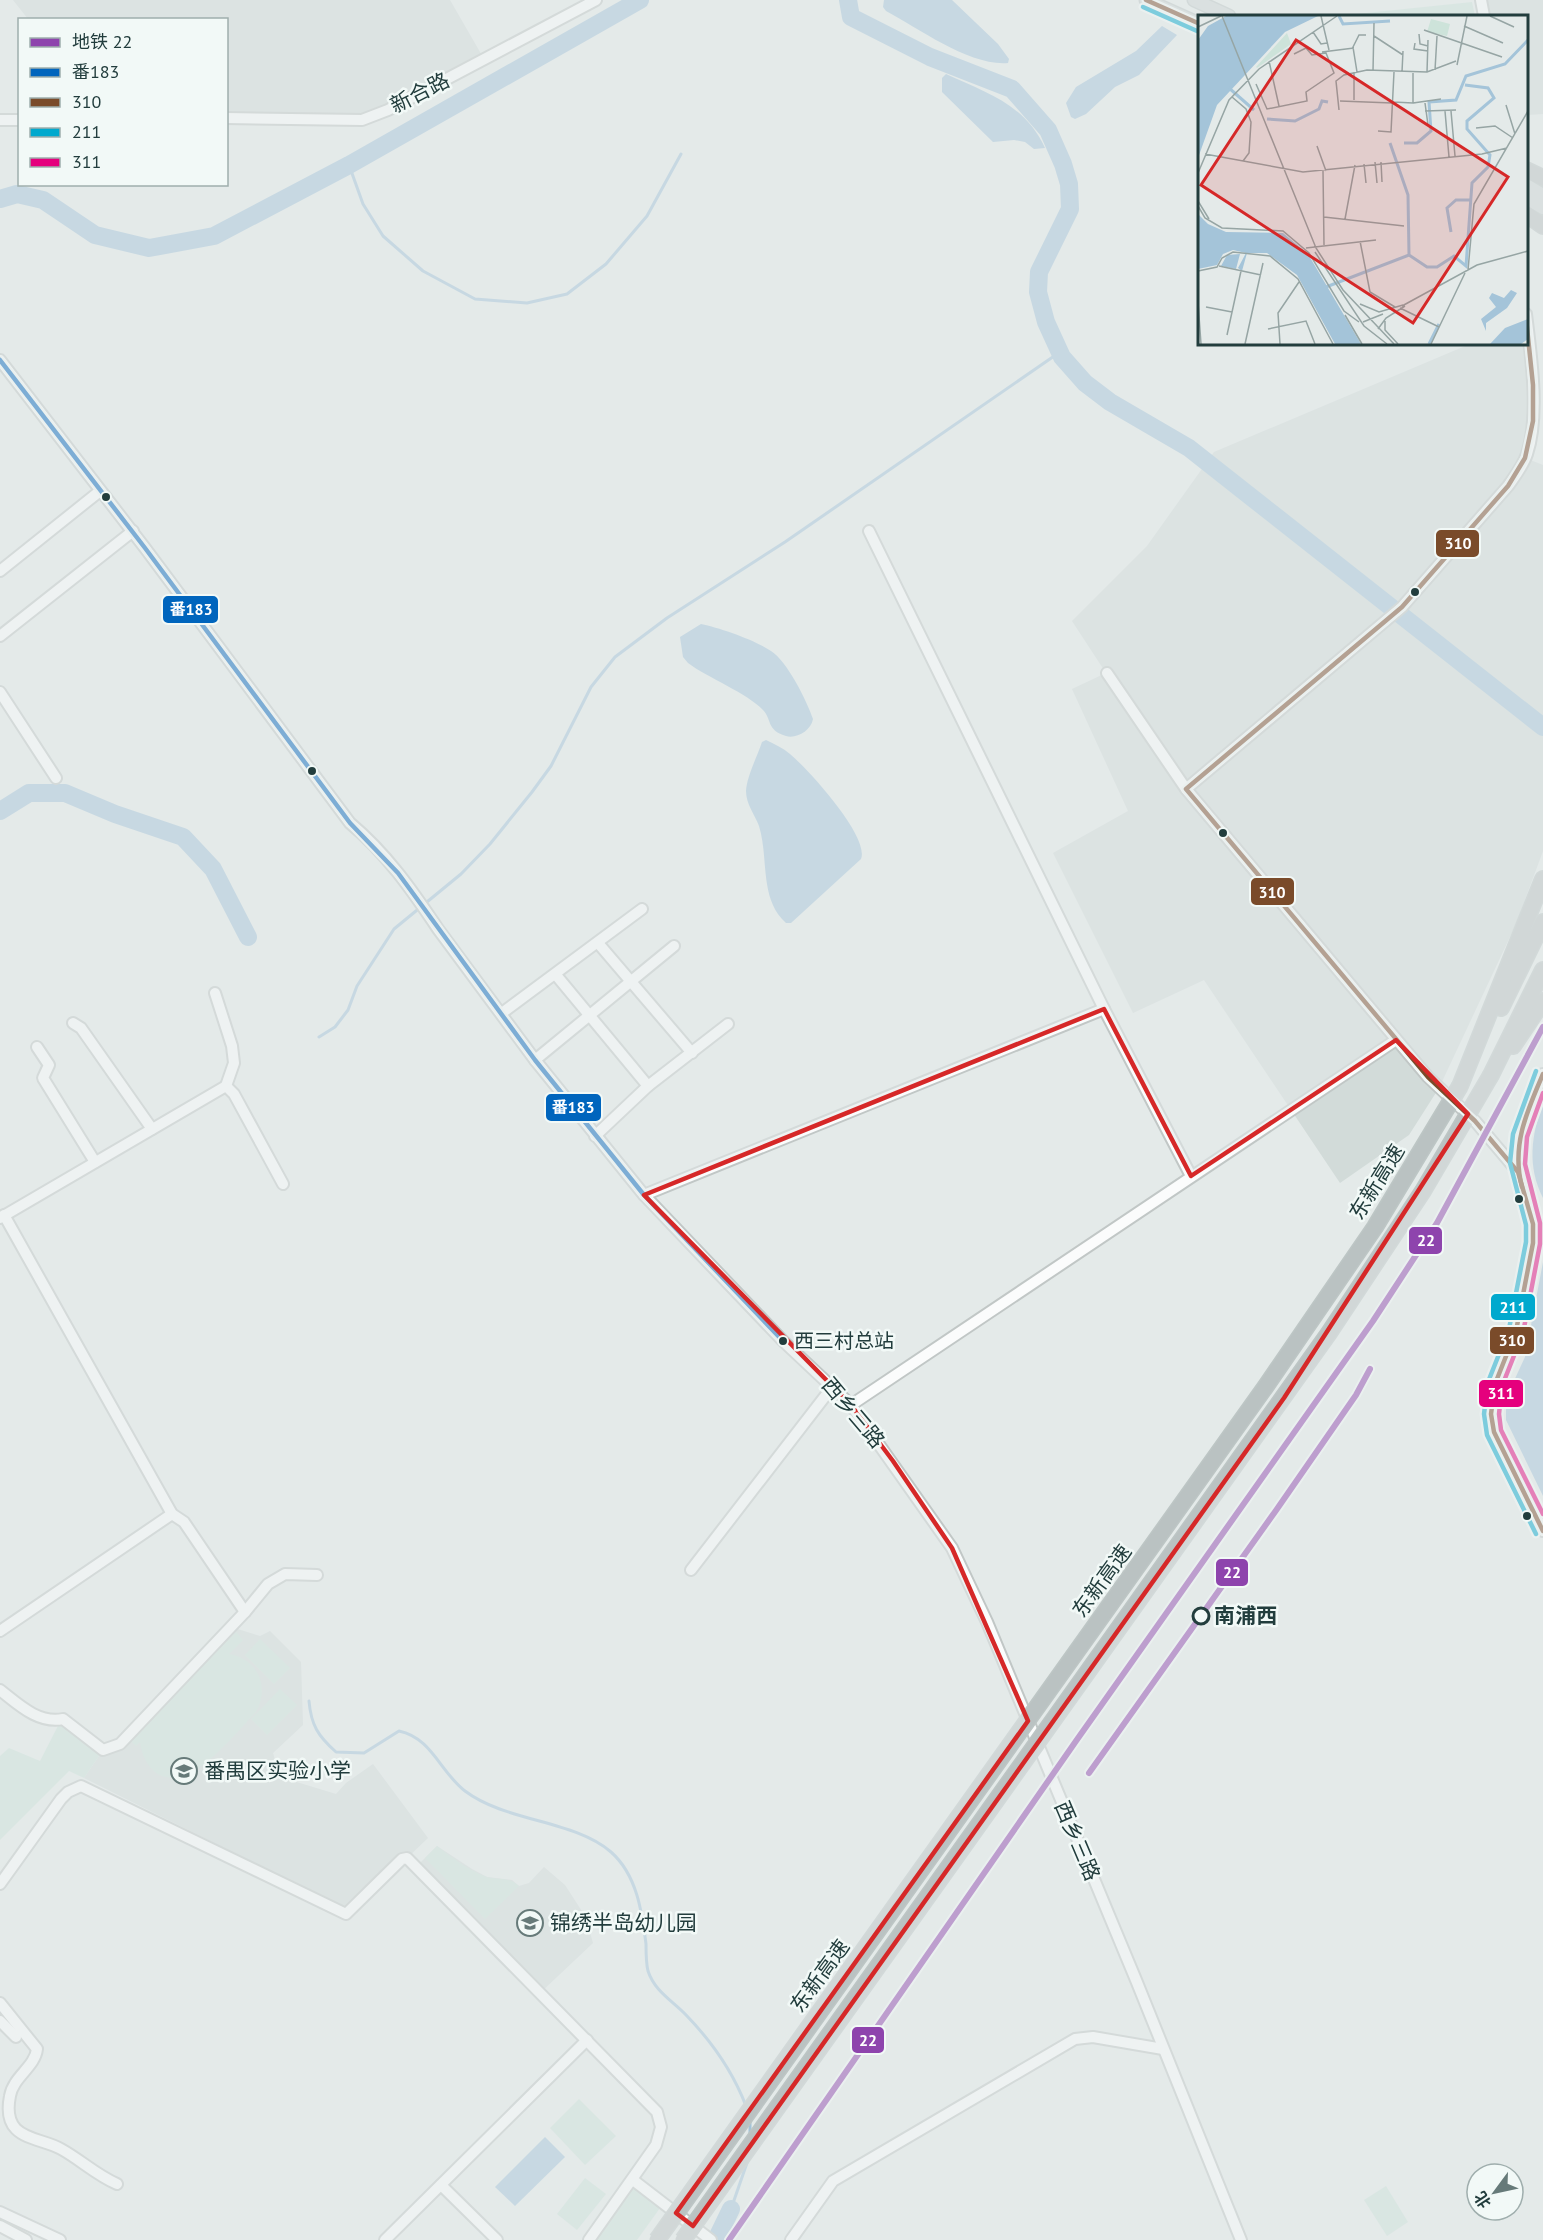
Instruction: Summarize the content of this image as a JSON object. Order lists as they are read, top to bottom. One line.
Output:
{"streets":{"highway":["东新高速"],"street":["新合路","西乡三路"]},"places":{"other":["西三村总站","南浦西"],"school or university":["番禺区实验小学","锦绣半岛幼儿园"]},"lines":["transit line 310","transit line 211","transit line 番183","metro line 22","transit line 311"],"legend":["地铁 22","番183","310","211","311"],"north":"bottom left"}
